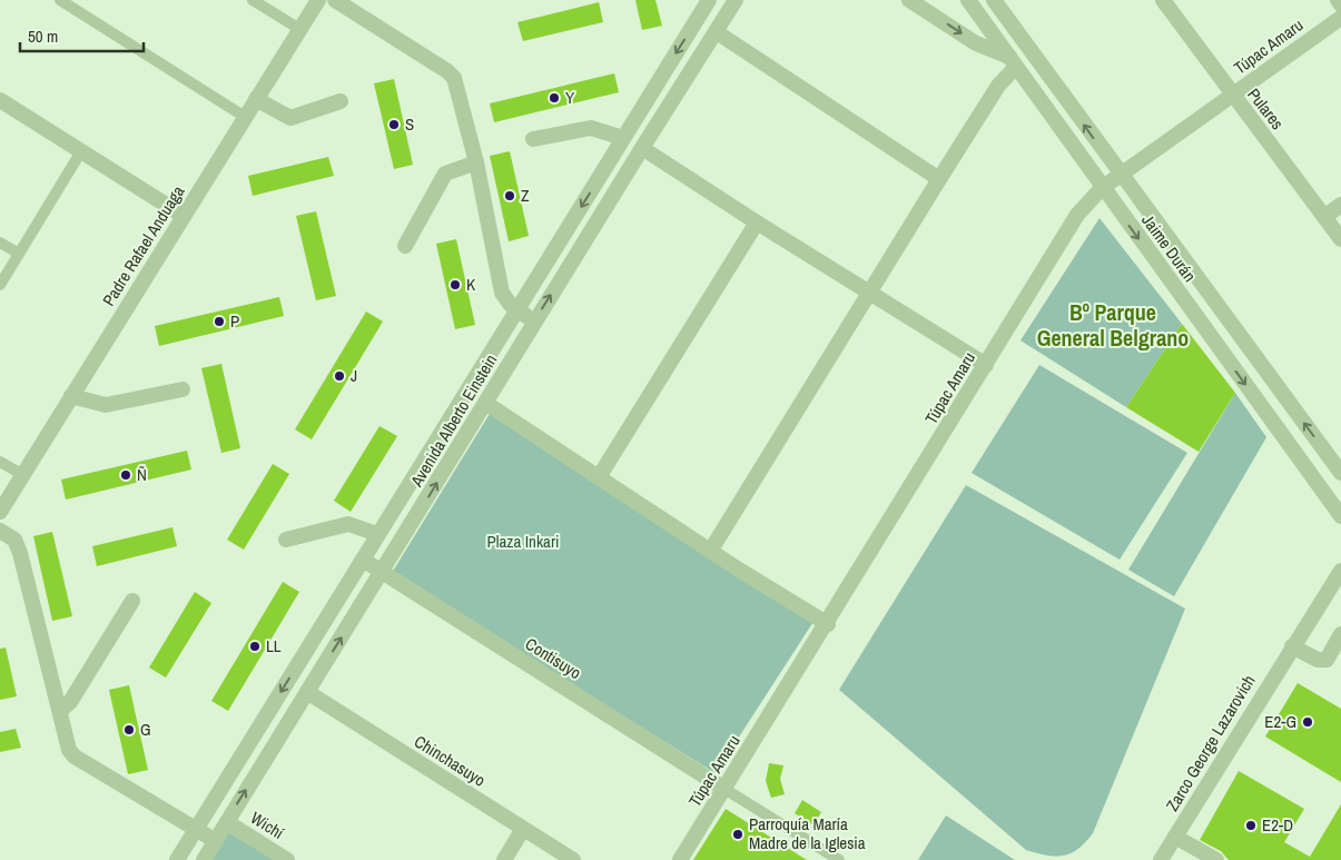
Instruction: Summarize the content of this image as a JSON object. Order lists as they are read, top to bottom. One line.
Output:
{"streets":{"street":["Túpac Amaru","Pulares","Padre Rafael Anduaga","Jaime Durán","Avenida Alberto Einstein","Contisuyo","Zarco George Lazarovich","Chinchasuyo","Wichí"]},"crossings":[["Túpac Amaru","Pulares"],["Túpac Amaru","Jaime Durán"],["Túpac Amaru","Contisuyo"],["Avenida Alberto Einstein","Contisuyo"],["Avenida Alberto Einstein","Chinchasuyo"],["Avenida Alberto Einstein","Wichí"]],"districts":["Bº Parque General Belgrano"],"parks":["Plaza Inkari"],"places":["Y","S","Z","K","P","J","Ñ","LL","E2-G","G","E2-D","Parroquía María Madre de la Iglesia"],"scale_bar":"50 m"}
